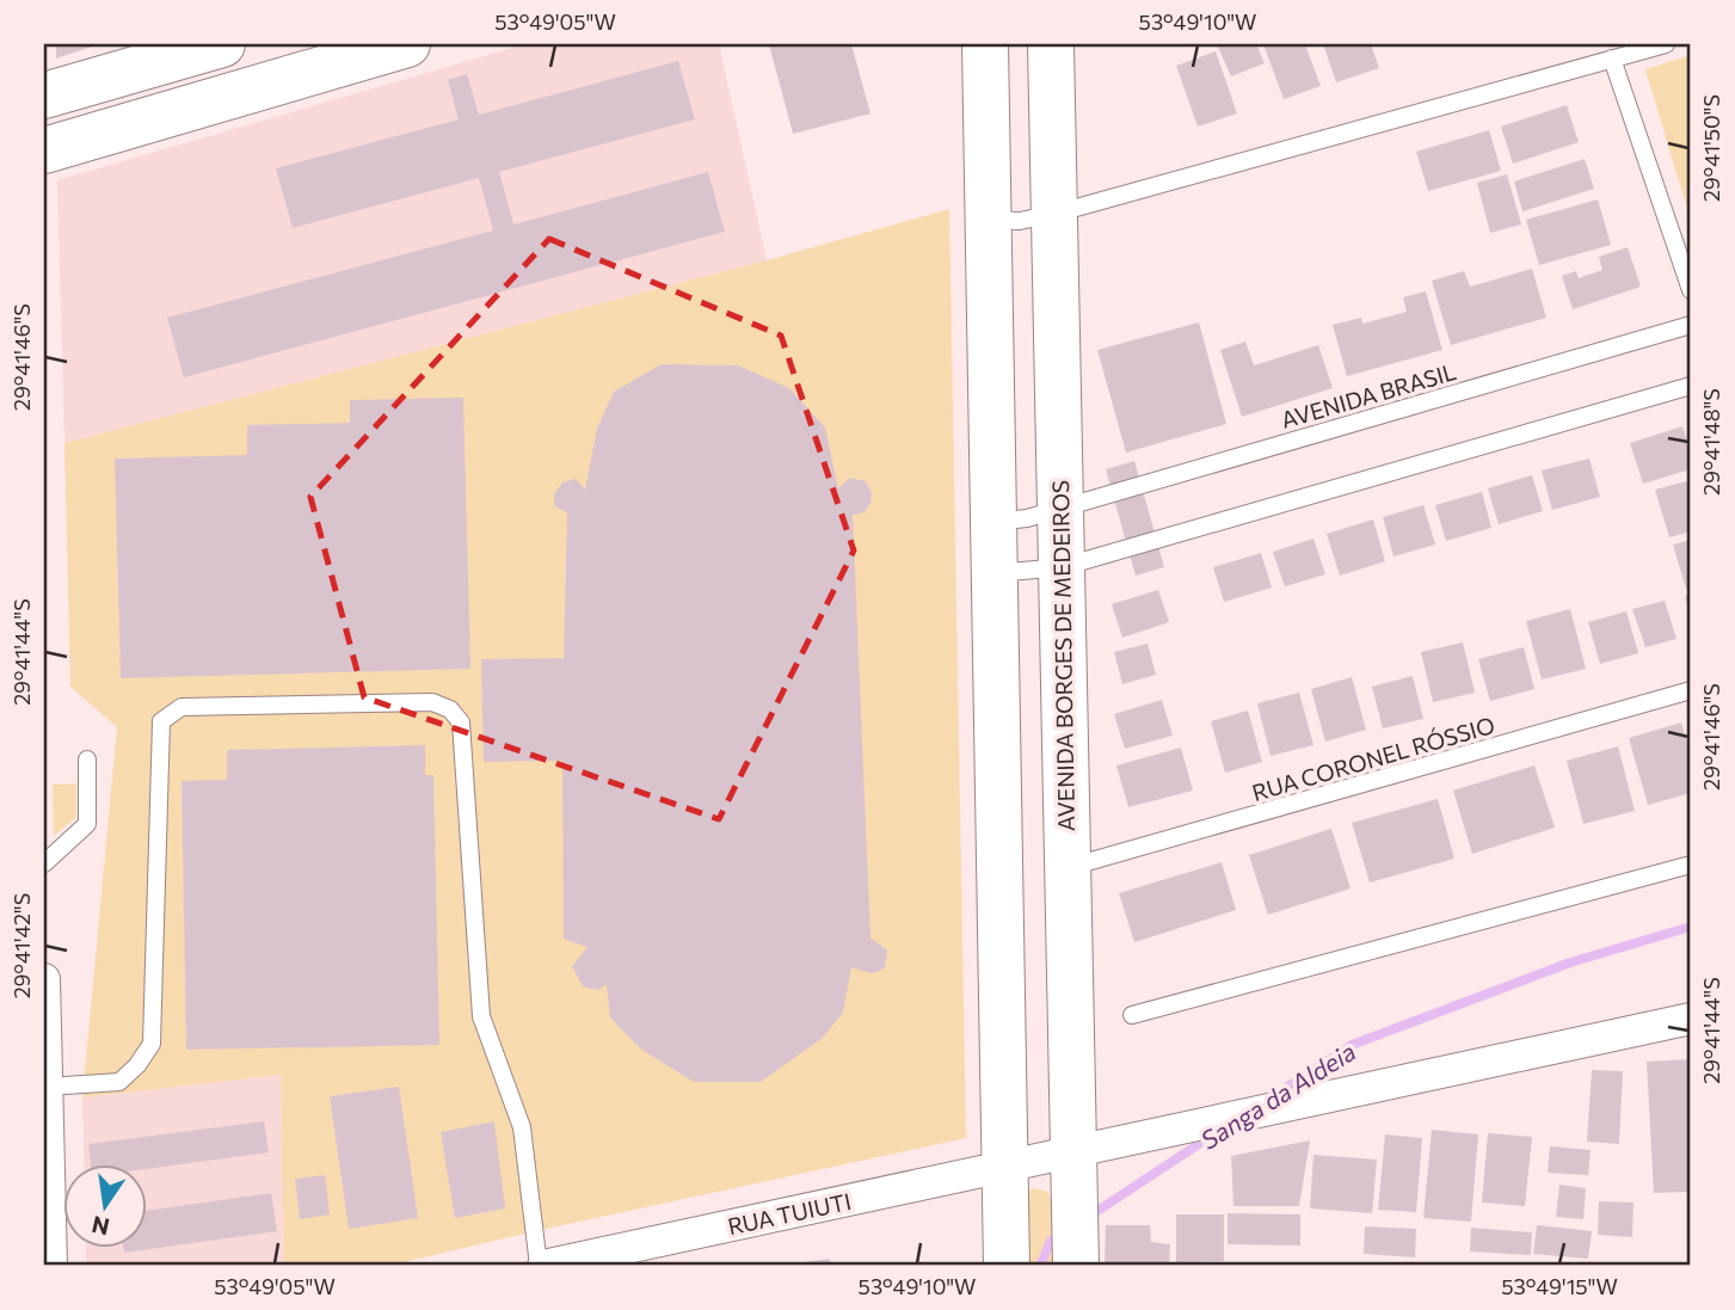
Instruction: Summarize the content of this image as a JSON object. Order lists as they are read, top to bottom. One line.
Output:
{"streets":{"main road":["AVENIDA BORGES DE MEDEIROS"],"street":["RUA TUIUTI"],"lane":["AVENIDA BRASIL","RUA CORONEL RÓSSIO"]},"crossings":[["AVENIDA BRASIL","AVENIDA BORGES DE MEDEIROS"],["AVENIDA BORGES DE MEDEIROS","RUA CORONEL RÓSSIO"],["AVENIDA BORGES DE MEDEIROS","RUA TUIUTI"]],"water":["Sanga da Aldeia"],"north":"bottom","coordinates":["53°49'05\"W","53°49'10\"W","29°41'50\"S","29°41'46\"S","29°41'48\"S","29°41'44\"S","29°41'42\"S","53°49'15\"W"]}
